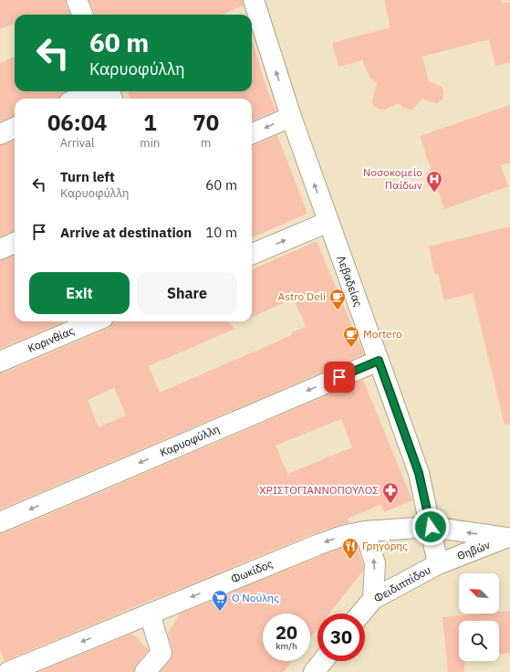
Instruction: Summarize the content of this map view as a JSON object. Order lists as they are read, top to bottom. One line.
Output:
{"streets":{"street":["Λεβαδείας","Κορινθίας","Καρυοφύλλη","Θηβών","Φωκίδος","Φειδιππίδου"]},"crossings":[["Λεβαδείας","Καρυοφύλλη"],["Λεβαδείας","Θηβών"],["Λεβαδείας","Φωκίδος"],["Λεβαδείας","Φειδιππίδου"],["Θηβών","Φωκίδος"],["Θηβών","Φειδιππίδου"]],"one_way":["Λεβαδείας","Καρυοφύλλη","Φωκίδος"],"places":{"hospital":["Νοσοκομείο Παίδων"],"cafe":["Astro Deli","Mortero"],"pharmacy":["ΧΡΙΣΤΟΓΙΑΝΝΟΠΟΥΛΟΣ"],"restaurant":["Γρηγόρης"],"supermarket":["Ο Νούλης"]},"north":"top left","page":{"turn":["60 m","Καρυοφύλλη"],"eta":["06:04","Arrival","1","min","70","m"],"list":[{"name":"Turn left","note":"Καρυοφύλλη","value":"60 m"},{"name":"Arrive at destination","value":"10 m"}],"buttons":["Exit","Share"],"speed":"20 km/h","limit":"30"}}
